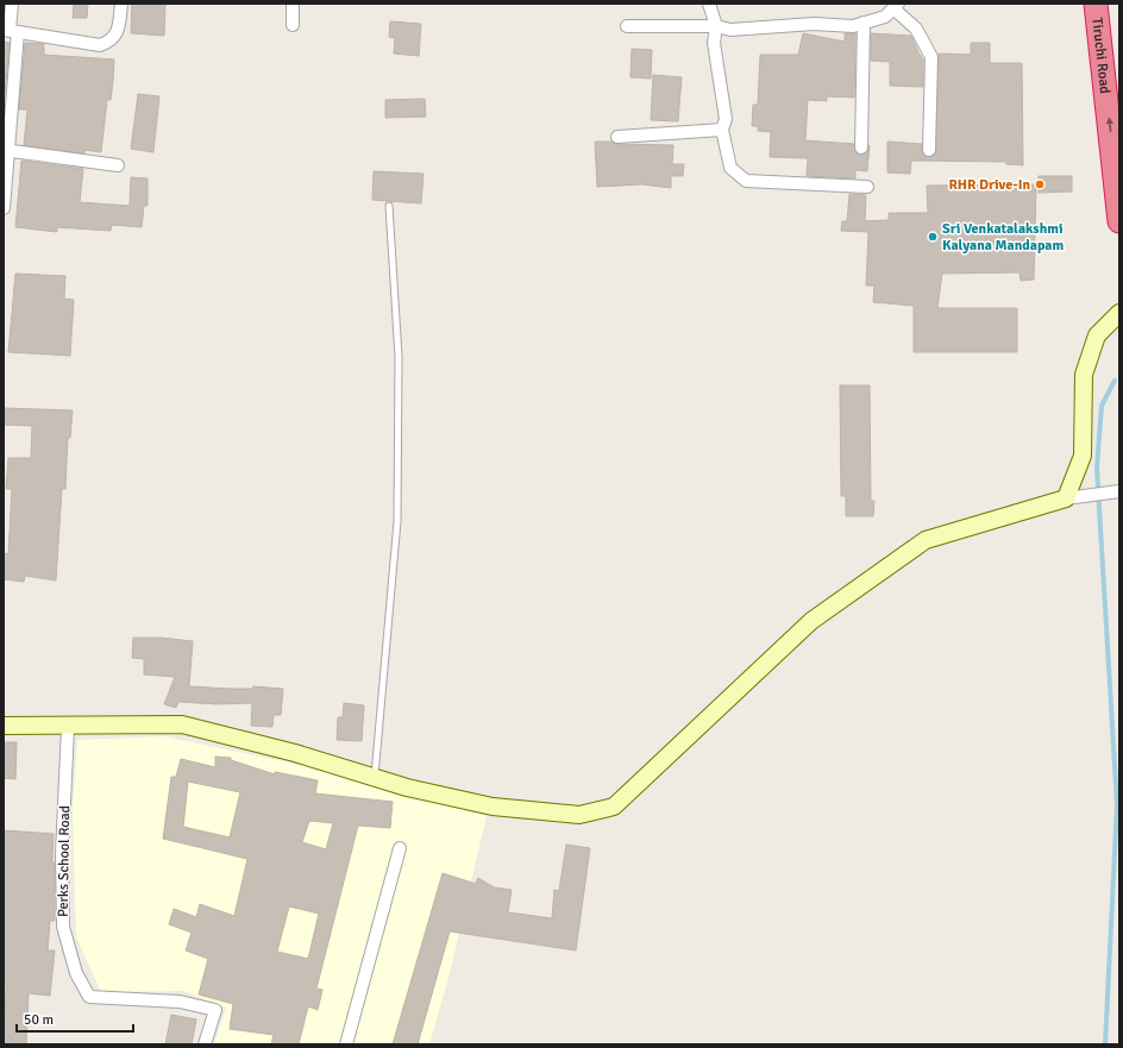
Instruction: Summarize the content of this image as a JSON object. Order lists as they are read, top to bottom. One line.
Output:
{"streets":{"highway":["Tiruchi Road"],"street":["Perks School Road"]},"one_way":["Tiruchi Road"],"places":["RHR Drive-In","Sri Venkatalakshmi Kalyana Mandapam"],"scale_bar":"50 m"}
